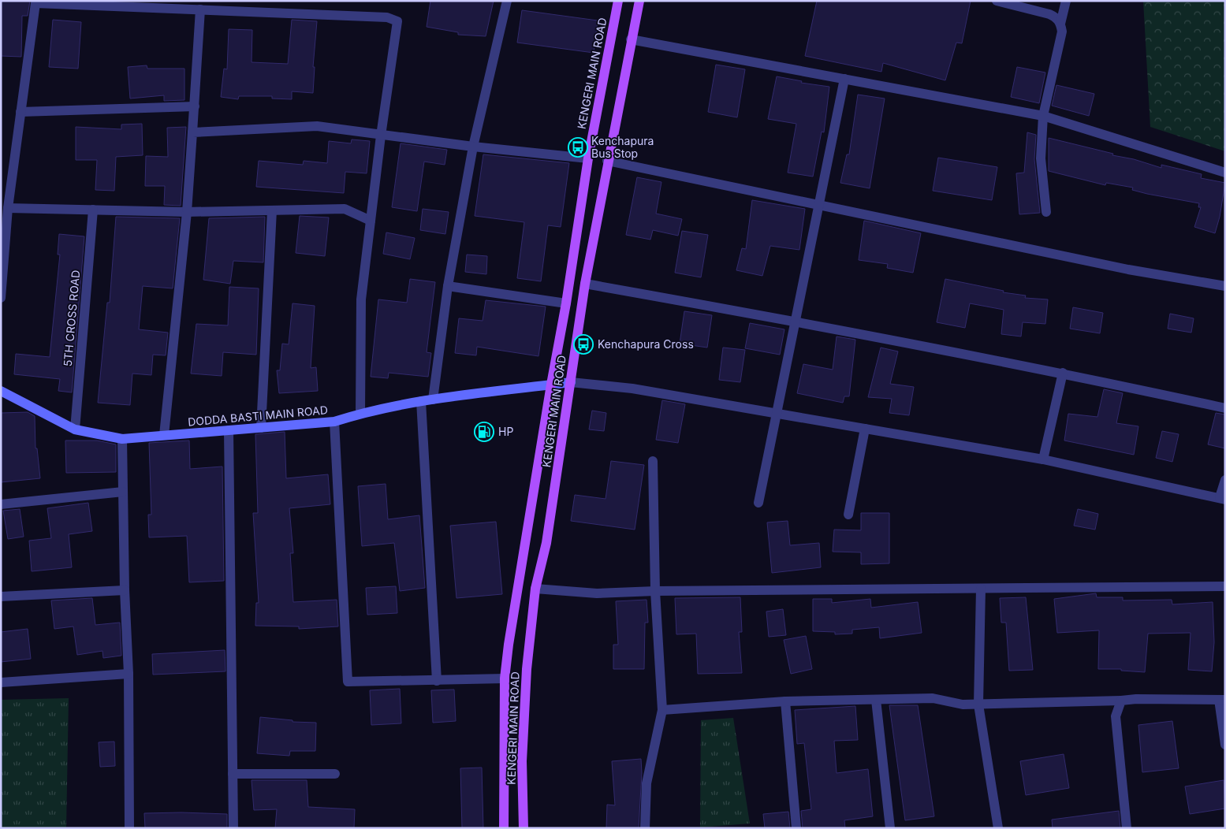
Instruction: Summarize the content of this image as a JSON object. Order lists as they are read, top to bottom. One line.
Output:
{"streets":{"main road":["KENGERI MAIN ROAD"],"street":["5TH CROSS ROAD","DODDA BASTI MAIN ROAD"]},"crossings":[["KENGERI MAIN ROAD","DODDA BASTI MAIN ROAD"],["5TH CROSS ROAD","DODDA BASTI MAIN ROAD"]],"places":{"bus stop":["Kenchapura Bus Stop","Kenchapura Cross"],"fuel station":["HP"]}}
